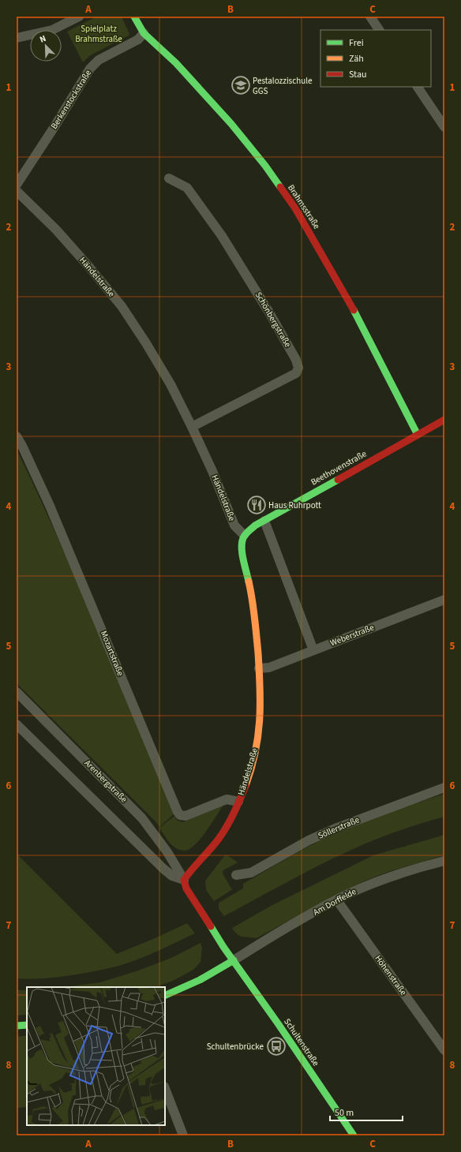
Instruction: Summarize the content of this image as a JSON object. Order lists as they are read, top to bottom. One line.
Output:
{"streets":{"street":["Berkenstockstraße","Brahmsstraße","Händelstraße","Schönbergstraße","Beethovenstraße","Weberstraße","Mozartstraße","Arenbergstraße","Söllerstraße","Am Dorffelde","Höhenstraße","Schultenstraße"]},"crossings":[["Berkenstockstraße","Brahmsstraße"],["Brahmsstraße","Beethovenstraße"],["Händelstraße","Schönbergstraße"],["Händelstraße","Beethovenstraße"],["Händelstraße","Weberstraße"],["Händelstraße","Mozartstraße"],["Händelstraße","Arenbergstraße"],["Arenbergstraße","Am Dorffelde"],["Arenbergstraße","Schultenstraße"],["Am Dorffelde","Höhenstraße"],["Am Dorffelde","Schultenstraße"]],"parks":["Spielplatz Brahmstraße"],"places":{"school or university":["Pestalozzischule GGS"],"restaurant":["Haus Ruhrpott"],"bus stop":["Schultenbrücke"]},"legend":["Frei","Zäh","Stau"],"scale_bar":"50 m","north":"top left","grid":{"columns":["A","B","C"],"rows":["1","2","3","4","5","6","7","8"]}}
